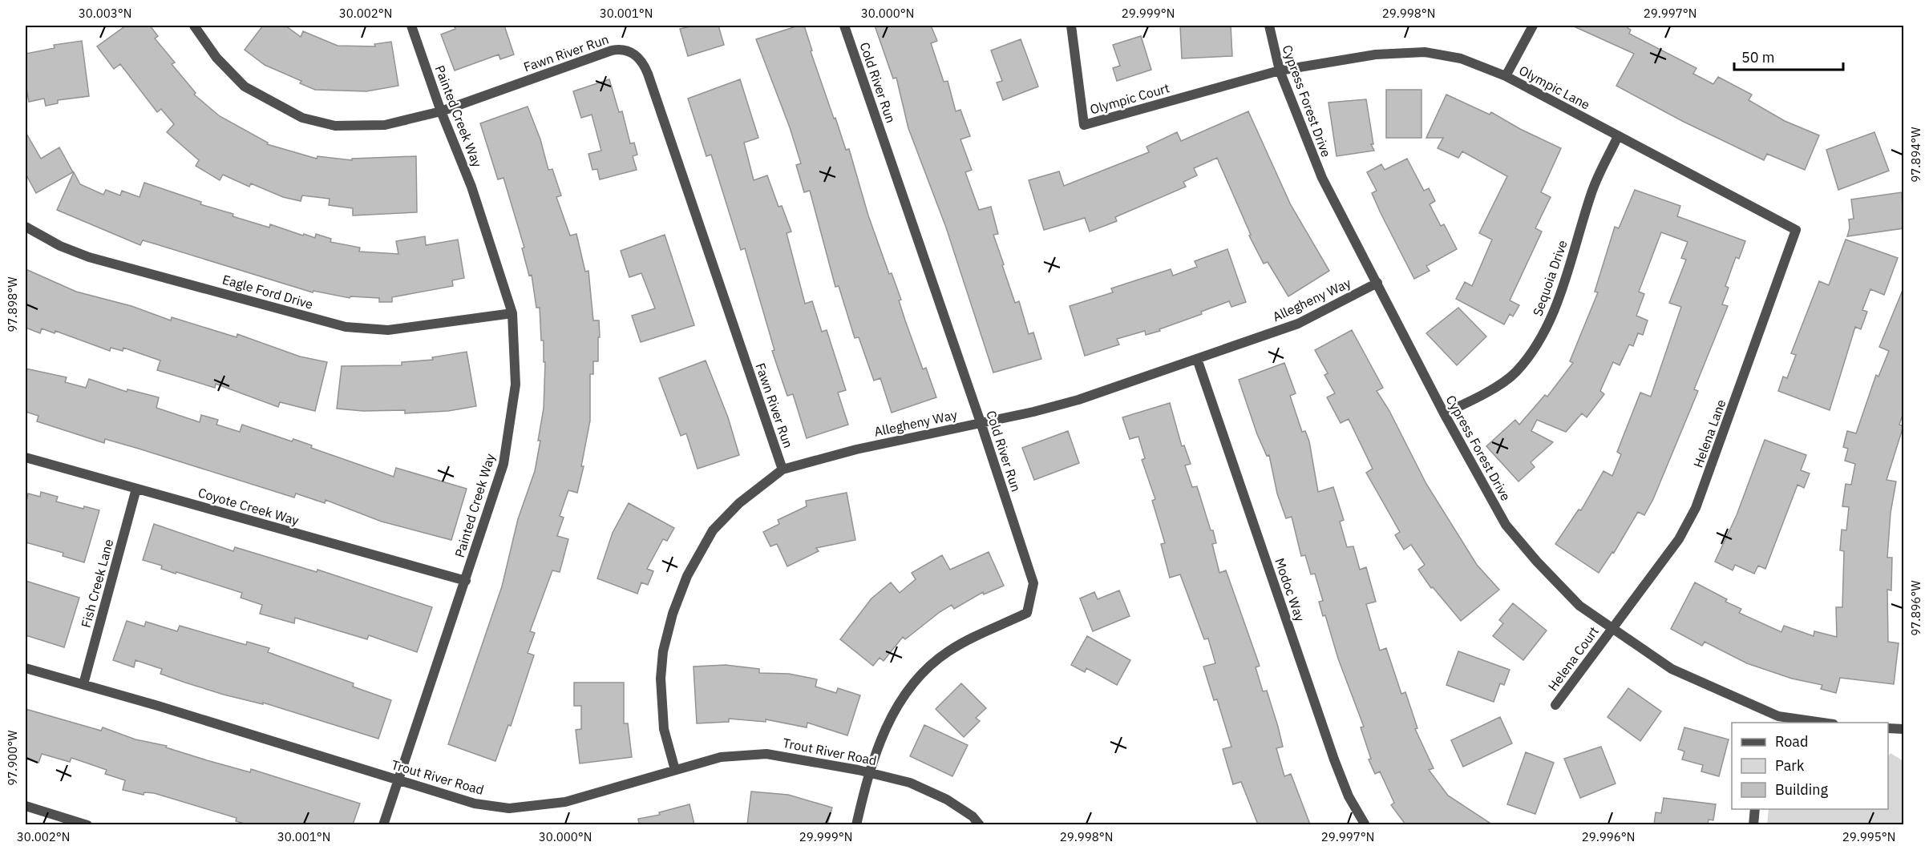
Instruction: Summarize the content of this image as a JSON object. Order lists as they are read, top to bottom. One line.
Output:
{"streets":{"street":["Fawn River Run","Cold River Run","Olympic Lane","Olympic Court","Cypress Forest Drive","Painted Creek Way","Sequoia Drive","Eagle Ford Drive","Allegheny Way","Helena Lane","Coyote Creek Way","Fish Creek Lane","Modoc Way","Helena Court","Trout River Road"]},"crossings":[["Fawn River Run","Painted Creek Way"],["Fawn River Run","Allegheny Way"],["Cold River Run","Allegheny Way"],["Cold River Run","Trout River Road"],["Olympic Lane","Olympic Court"],["Olympic Lane","Cypress Forest Drive"],["Olympic Lane","Sequoia Drive"],["Olympic Lane","Helena Lane"],["Olympic Court","Cypress Forest Drive"],["Cypress Forest Drive","Sequoia Drive"],["Cypress Forest Drive","Allegheny Way"],["Cypress Forest Drive","Helena Lane"],["Cypress Forest Drive","Helena Court"],["Painted Creek Way","Eagle Ford Drive"],["Painted Creek Way","Coyote Creek Way"],["Painted Creek Way","Trout River Road"],["Allegheny Way","Modoc Way"],["Allegheny Way","Trout River Road"],["Helena Lane","Helena Court"],["Coyote Creek Way","Fish Creek Lane"],["Fish Creek Lane","Trout River Road"]],"legend":["Road","Park","Building"],"scale_bar":"50 m","coordinates":["30.003°N","30.002°N","30.001°N","30.000°N","29.999°N","29.998°N","29.997°N","97.894°W","97.898°W","97.896°W","97.900°W","29.996°N","29.995°N"]}
